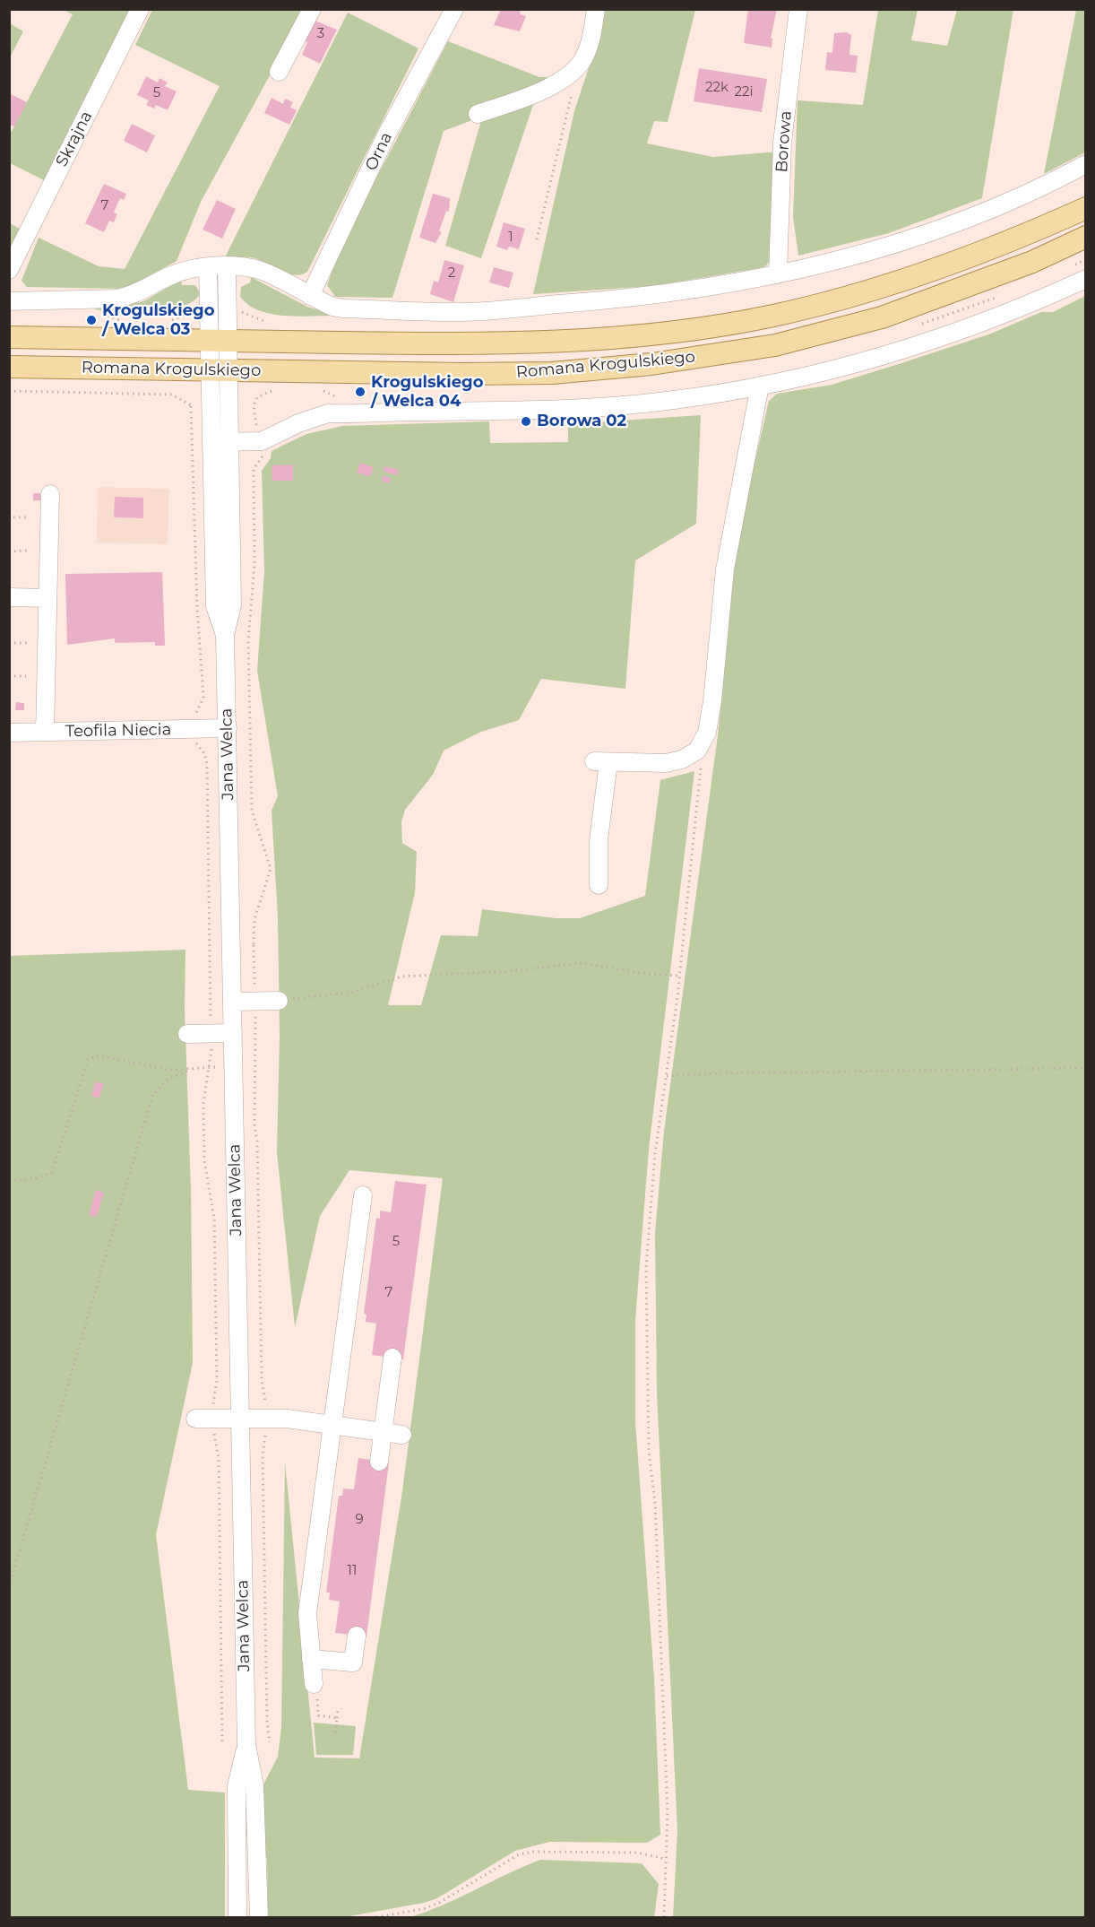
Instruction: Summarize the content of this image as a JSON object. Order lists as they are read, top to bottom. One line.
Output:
{"streets":{"main road":["Romana Krogulskiego"],"street":["Skrajna","Borowa","Orna","Teofila Niecia","Jana Welca"]},"crossings":[["Romana Krogulskiego","Jana Welca"],["Teofila Niecia","Jana Welca"]],"places":["Krogulskiego / Welca 03","Krogulskiego / Welca 04","Borowa 02"],"house_numbers":["3","22k","22i","5","7","1","2","5","7","9","11"]}
